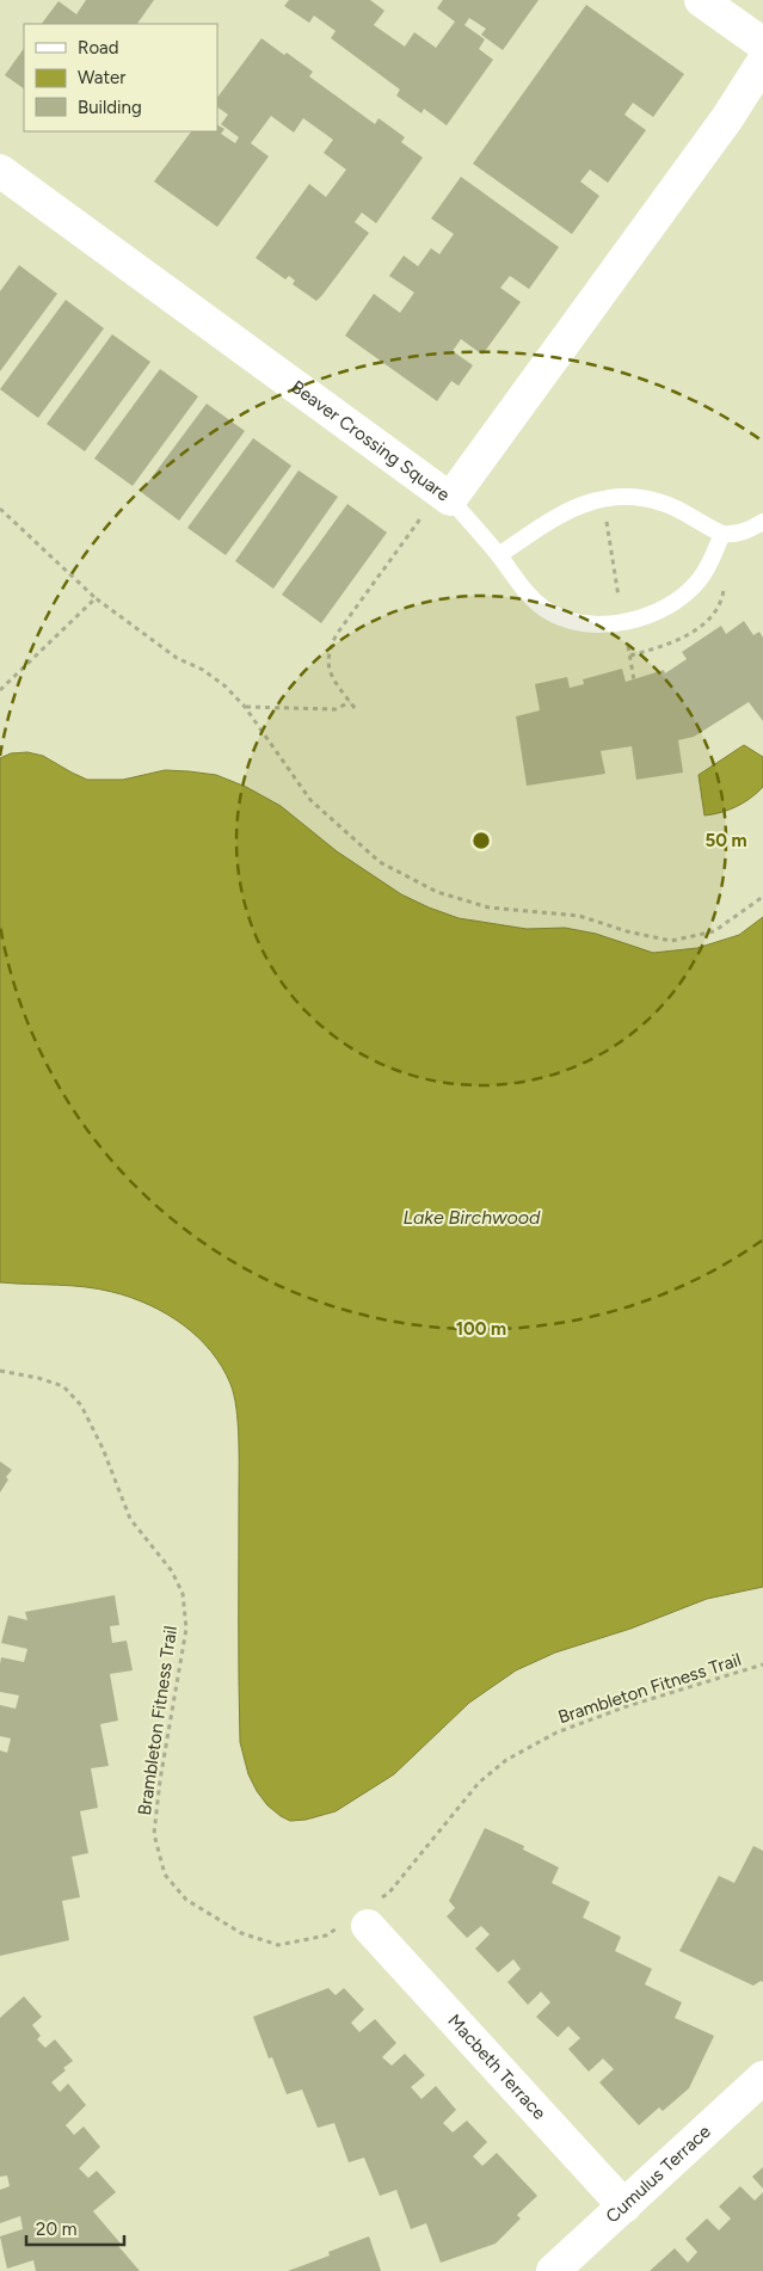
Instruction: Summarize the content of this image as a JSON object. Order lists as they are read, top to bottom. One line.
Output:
{"streets":{"street":["Beaver Crossing Square","Macbeth Terrace","Cumulus Terrace"],"path":["Brambleton Fitness Trail"]},"crossings":[["Brambleton Fitness Trail","Macbeth Terrace"],["Macbeth Terrace","Cumulus Terrace"]],"water":["Lake Birchwood"],"legend":["Road","Water","Building"],"scale_bar":"20 m","rings":["50 m","100 m"]}
